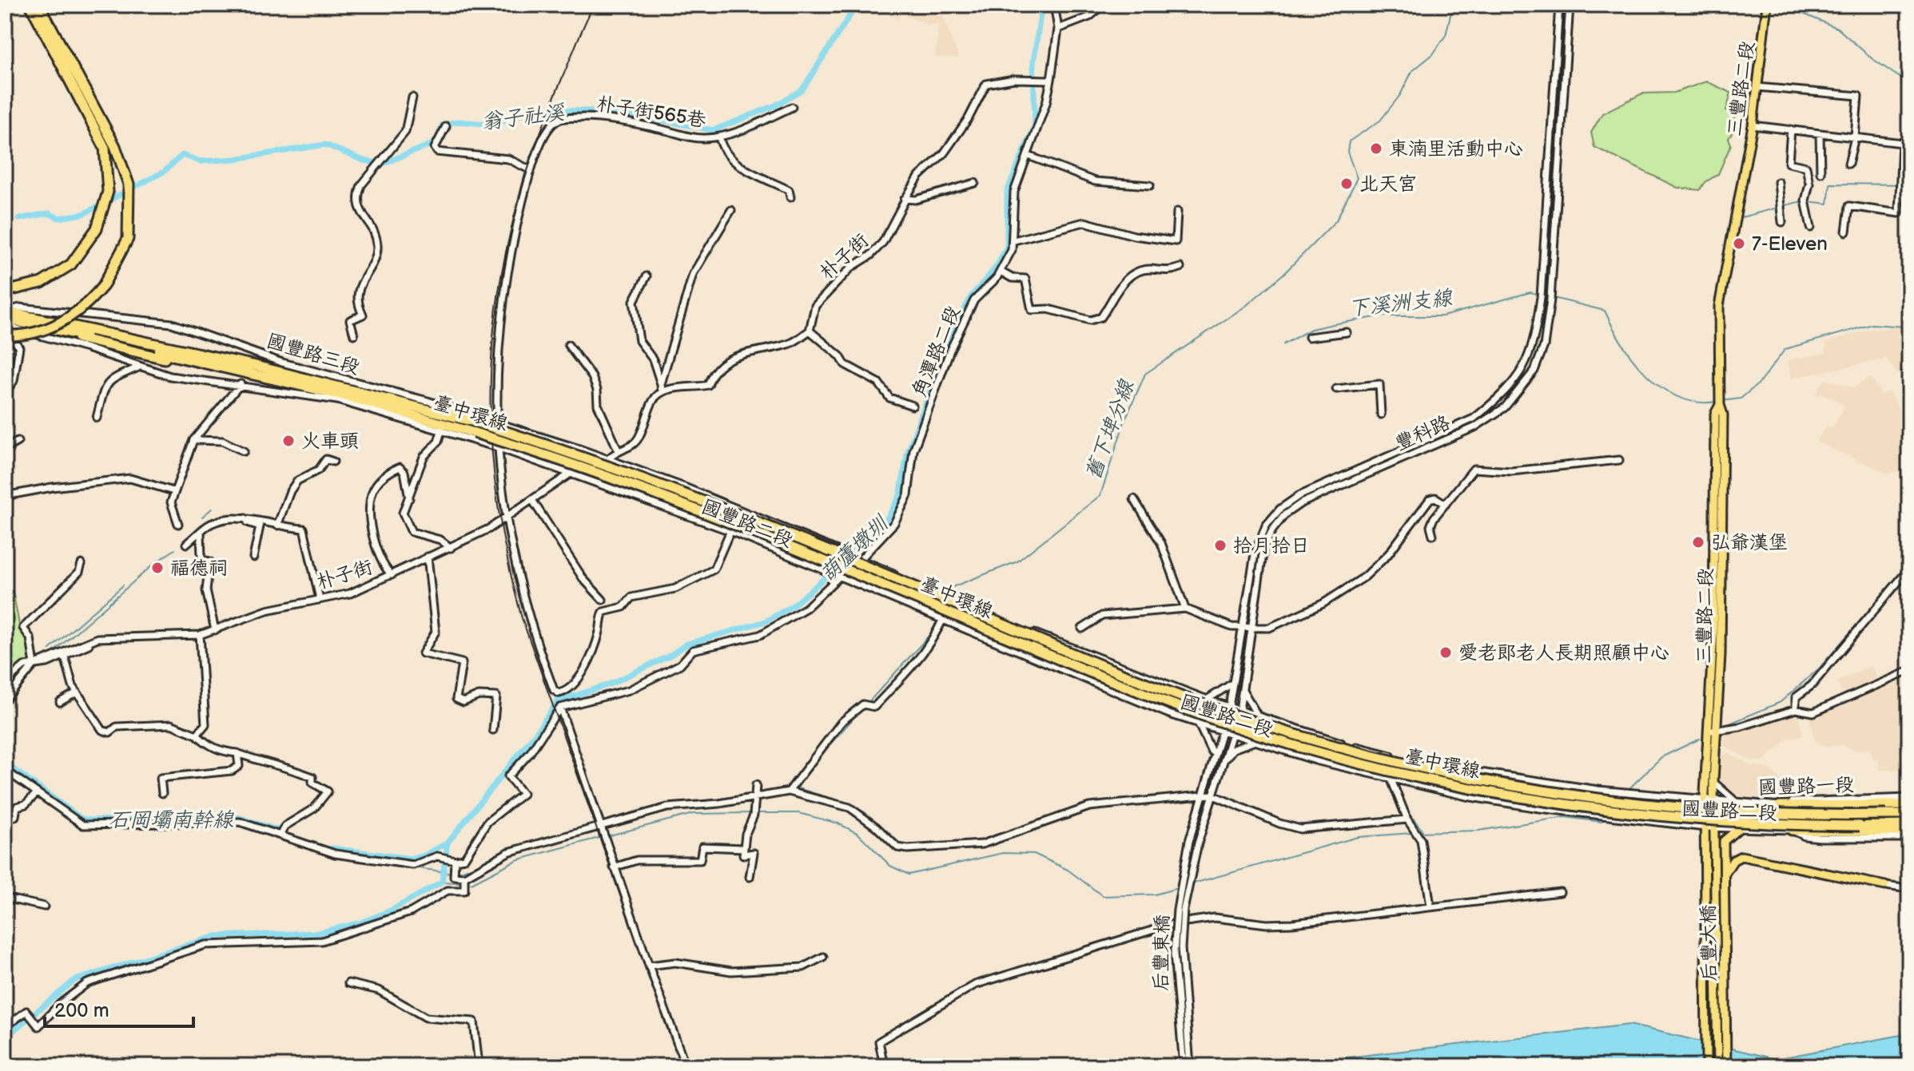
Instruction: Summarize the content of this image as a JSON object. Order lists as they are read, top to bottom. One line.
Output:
{"streets":{"highway":["臺中環線"],"main road":["三豐路二段","后豐大橋"],"street":["朴子街565巷","朴子街","角潭路二段","國豐路三段","豐科路","國豐路二段","國豐路一段","后豐東橋"]},"crossings":[["三豐路二段","國豐路二段"],["三豐路二段","后豐大橋"],["朴子街565巷","朴子街"],["朴子街565巷","國豐路三段"],["朴子街565巷","國豐路二段"],["朴子街","角潭路二段"],["朴子街","國豐路三段"],["朴子街","國豐路二段"],["角潭路二段","國豐路二段"],["國豐路三段","臺中環線"],["國豐路三段","國豐路二段"],["豐科路","國豐路二段"],["豐科路","后豐東橋"],["國豐路二段","國豐路一段"],["國豐路二段","后豐大橋"]],"water":["翁子社溪","下溪洲支線","舊下埤分線","葫蘆墩圳","石岡壩南幹線"],"places":["東湳里活動中心","北天宮","7-Eleven","火車頭","弘爺漢堡","拾月拾日","福德祠","愛老郎老人長期照顧中心"],"scale_bar":"200 m"}
